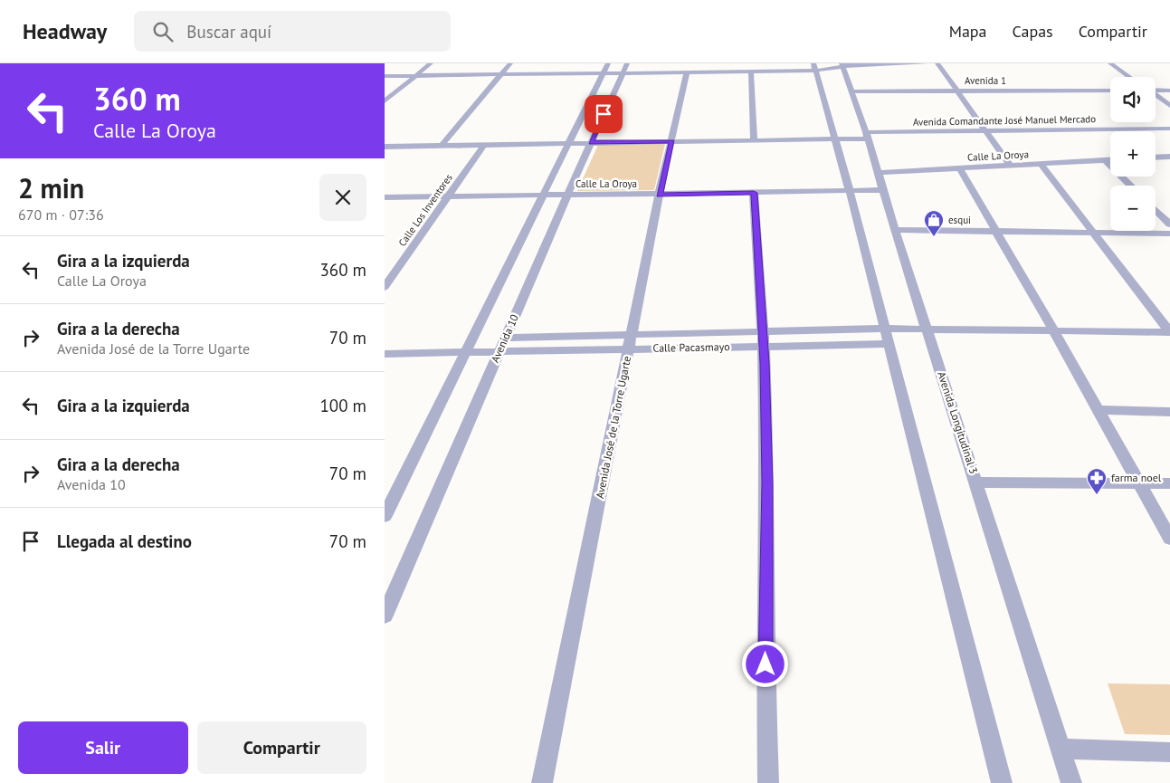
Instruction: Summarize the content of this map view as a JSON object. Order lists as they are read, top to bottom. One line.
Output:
{"streets":{"street":["Avenida 1","Avenida Comandante José Manuel Mercado","Calle La Oroya","Calle Los Inventores","Avenida 10","Calle Pacasmayo","Avenida Longitudinal 3","Avenida José de la Torre Ugarte"]},"crossings":[["Avenida 1","Avenida Longitudinal 3"],["Avenida Comandante José Manuel Mercado","Calle Los Inventores"],["Avenida Comandante José Manuel Mercado","Avenida 10"],["Avenida Comandante José Manuel Mercado","Avenida Longitudinal 3"],["Avenida Comandante José Manuel Mercado","Avenida José de la Torre Ugarte"],["Calle La Oroya","Calle Los Inventores"],["Calle La Oroya","Avenida 10"],["Calle La Oroya","Avenida Longitudinal 3"],["Calle La Oroya","Avenida José de la Torre Ugarte"],["Avenida 10","Calle Pacasmayo"],["Calle Pacasmayo","Avenida José de la Torre Ugarte"]],"places":{"shop":["esqui"],"pharmacy":["farma noel"]},"page":{"header":"Headway","search":"Buscar aquí","nav":["Mapa","Capas","Compartir"],"turn":["360 m","Calle La Oroya"],"map_buttons":["+","−"],"heading":["2 min","670 m · 07:36"],"list":[{"name":"Gira a la izquierda","note":"Calle La Oroya","value":"360 m"},{"name":"Gira a la derecha","note":"Avenida José de la Torre Ugarte","value":"70 m"},{"name":"Gira a la izquierda","value":"100 m"},{"name":"Gira a la derecha","note":"Avenida 10","value":"70 m"},{"name":"Llegada al destino","value":"70 m"}],"buttons":["Salir","Compartir"]}}
